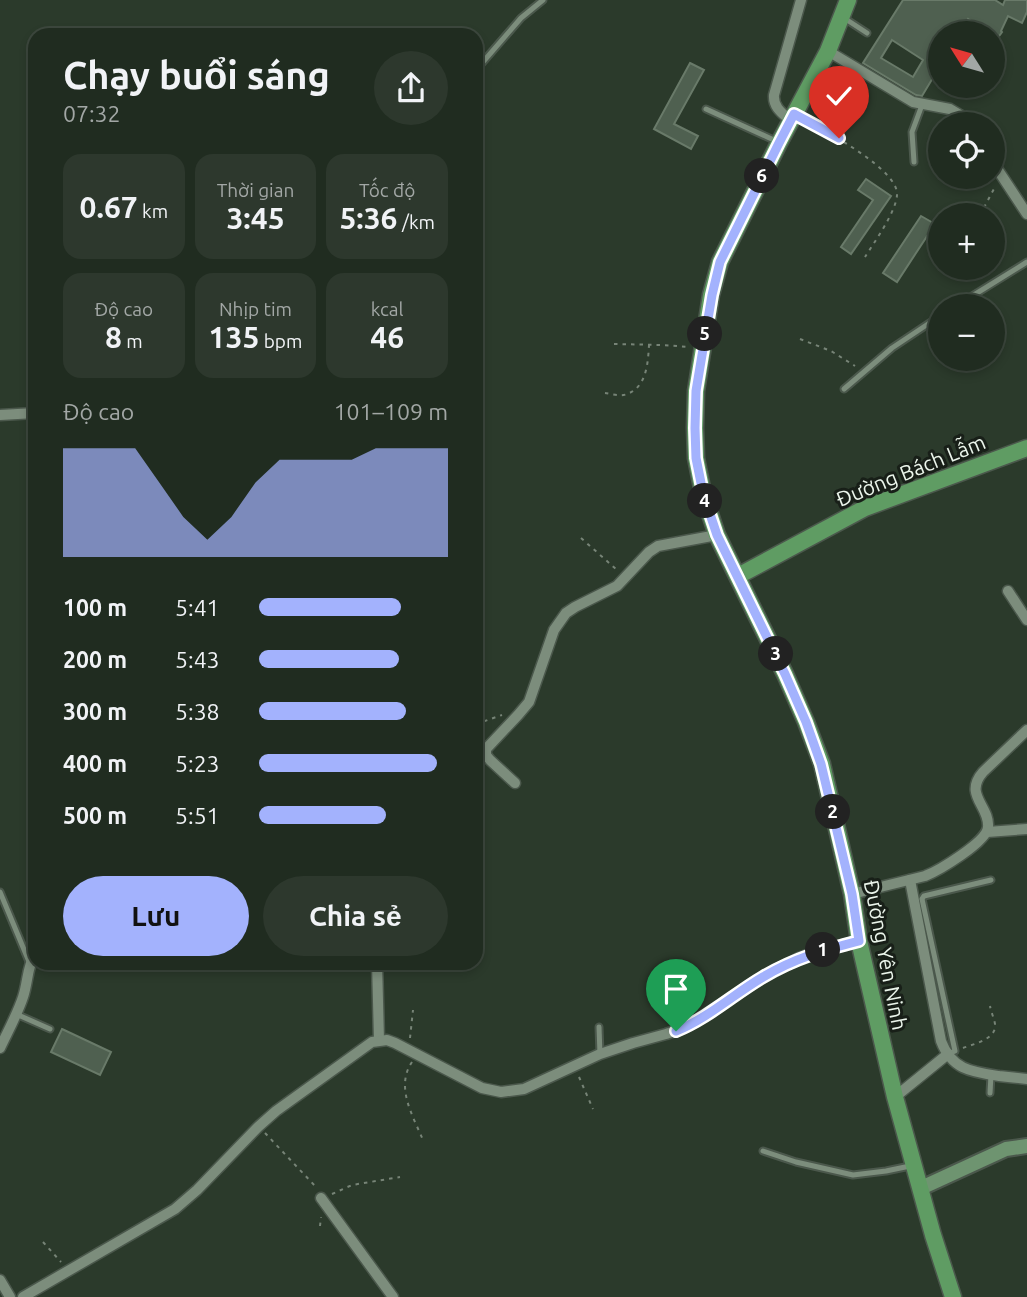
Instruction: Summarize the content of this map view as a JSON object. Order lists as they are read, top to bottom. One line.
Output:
{"streets":{"main road":["Đường Bách Lẫm","Đường Yên Ninh"]},"crossings":[["Đường Bách Lẫm","Đường Yên Ninh"]],"north":"top left","page":{"map_buttons":["+","−"],"heading":["Chạy buổi sáng","07:32"],"stats":[["0.67 km"],["Thời gian","3:45"],["Tốc độ","5:36 /km"],["Độ cao","8 m"],["Nhịp tim","135 bpm"],["kcal","46"]],"pins":["6","5","4","3","2","1"],"chart":["Độ cao","101–109 m"],"list":[{"name":"100 m","note":"5:41"},{"name":"200 m","note":"5:43"},{"name":"300 m","note":"5:38"},{"name":"400 m","note":"5:23"},{"name":"500 m","note":"5:51"}],"buttons":["Lưu","Chia sẻ"]}}
